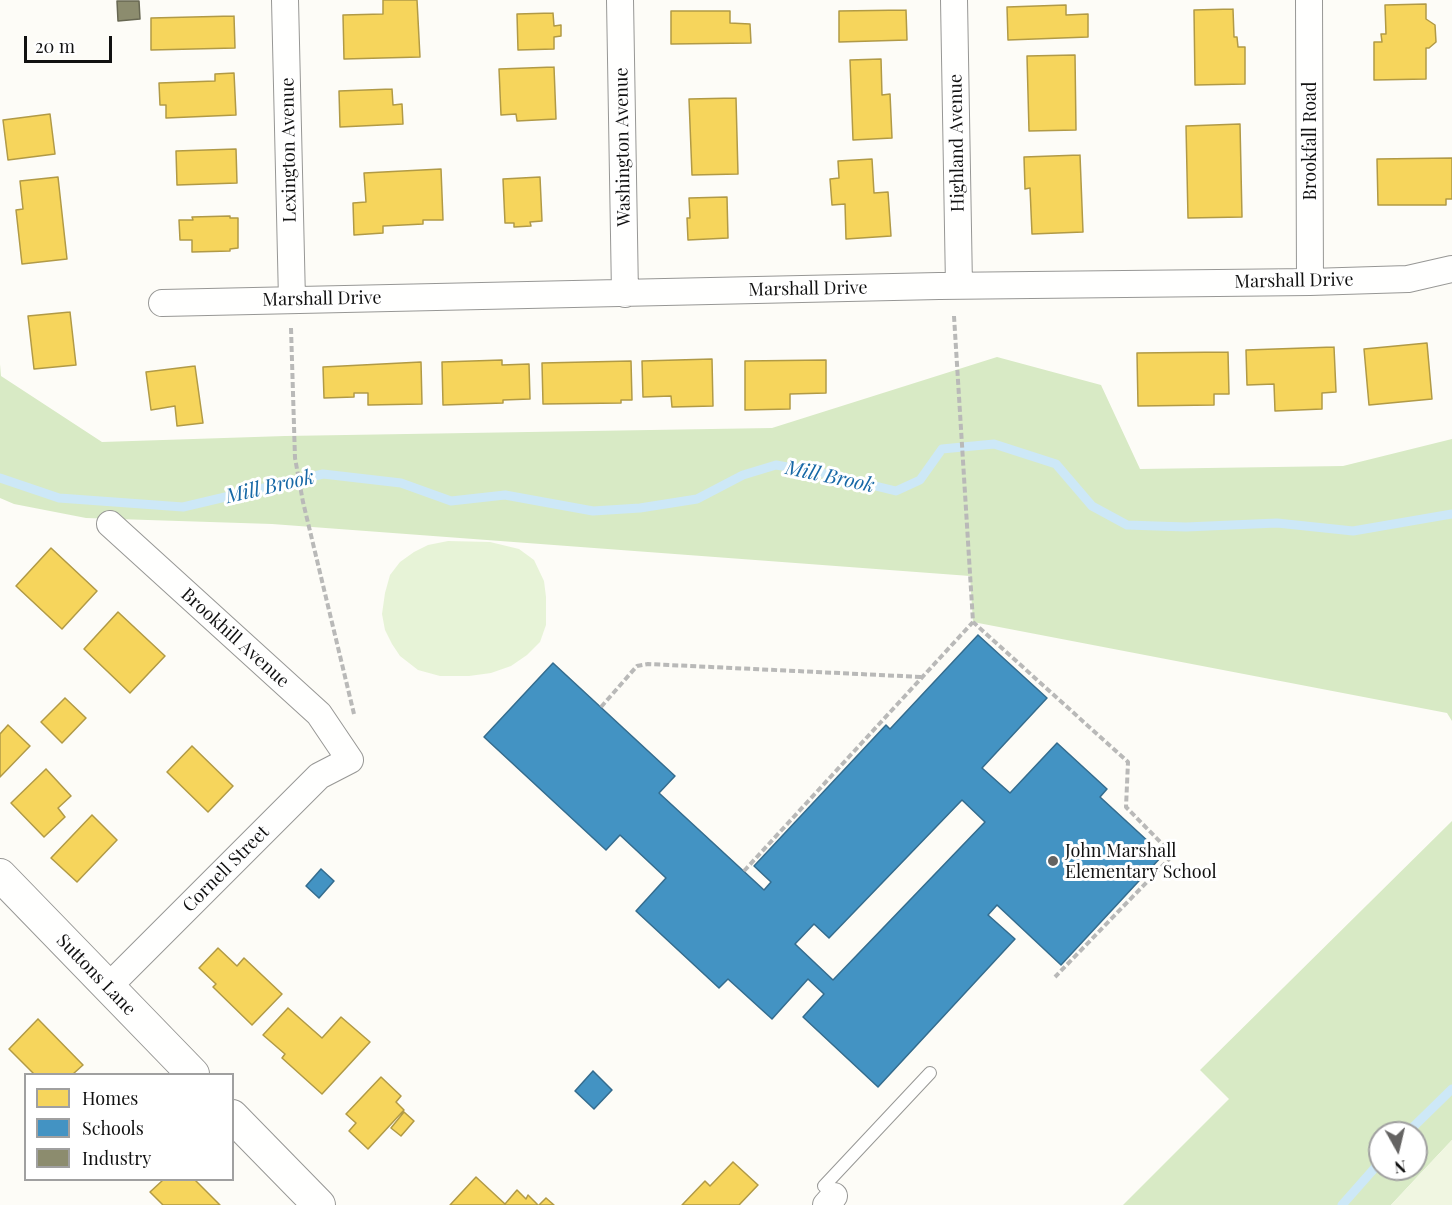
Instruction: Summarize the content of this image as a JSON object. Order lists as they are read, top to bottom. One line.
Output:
{"streets":{"street":["Brookfall Road","Highland Avenue","Washington Avenue","Lexington Avenue","Marshall Drive","Brookhill Avenue","Cornell Street","Suttons Lane"]},"crossings":[["Brookfall Road","Marshall Drive"],["Highland Avenue","Marshall Drive"],["Washington Avenue","Marshall Drive"],["Lexington Avenue","Marshall Drive"],["Brookhill Avenue","Cornell Street"],["Cornell Street","Suttons Lane"]],"water":["Mill Brook"],"places":["John Marshall Elementary School"],"legend":["Homes","Schools","Industry"],"scale_bar":"20 m","north":"bottom"}
